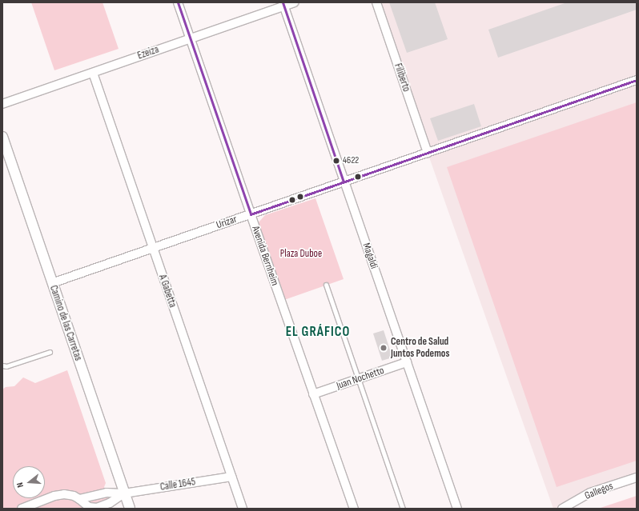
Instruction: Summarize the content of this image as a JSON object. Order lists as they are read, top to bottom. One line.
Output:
{"streets":{"street":["Ezeiza","Filiberto","Urizar","Avenida Bernheim","Magaldi","A Gabetta","Camino de las Carretas","Juan Nochetto","Calle 1645","Gallegos"]},"crossings":[["Ezeiza","Avenida Bernheim"],["Ezeiza","Magaldi"],["Ezeiza","A Gabetta"],["Filiberto","Urizar"],["Urizar","Avenida Bernheim"],["Urizar","Magaldi"],["Urizar","A Gabetta"],["Urizar","Camino de las Carretas"],["Avenida Bernheim","Juan Nochetto"],["Magaldi","Juan Nochetto"],["A Gabetta","Calle 1645"],["Camino de las Carretas","Calle 1645"]],"districts":["EL GRÁFICO"],"parks":["Plaza Duboe"],"places":["4622","Centro de Salud Juntos Podemos"],"north":"left"}
